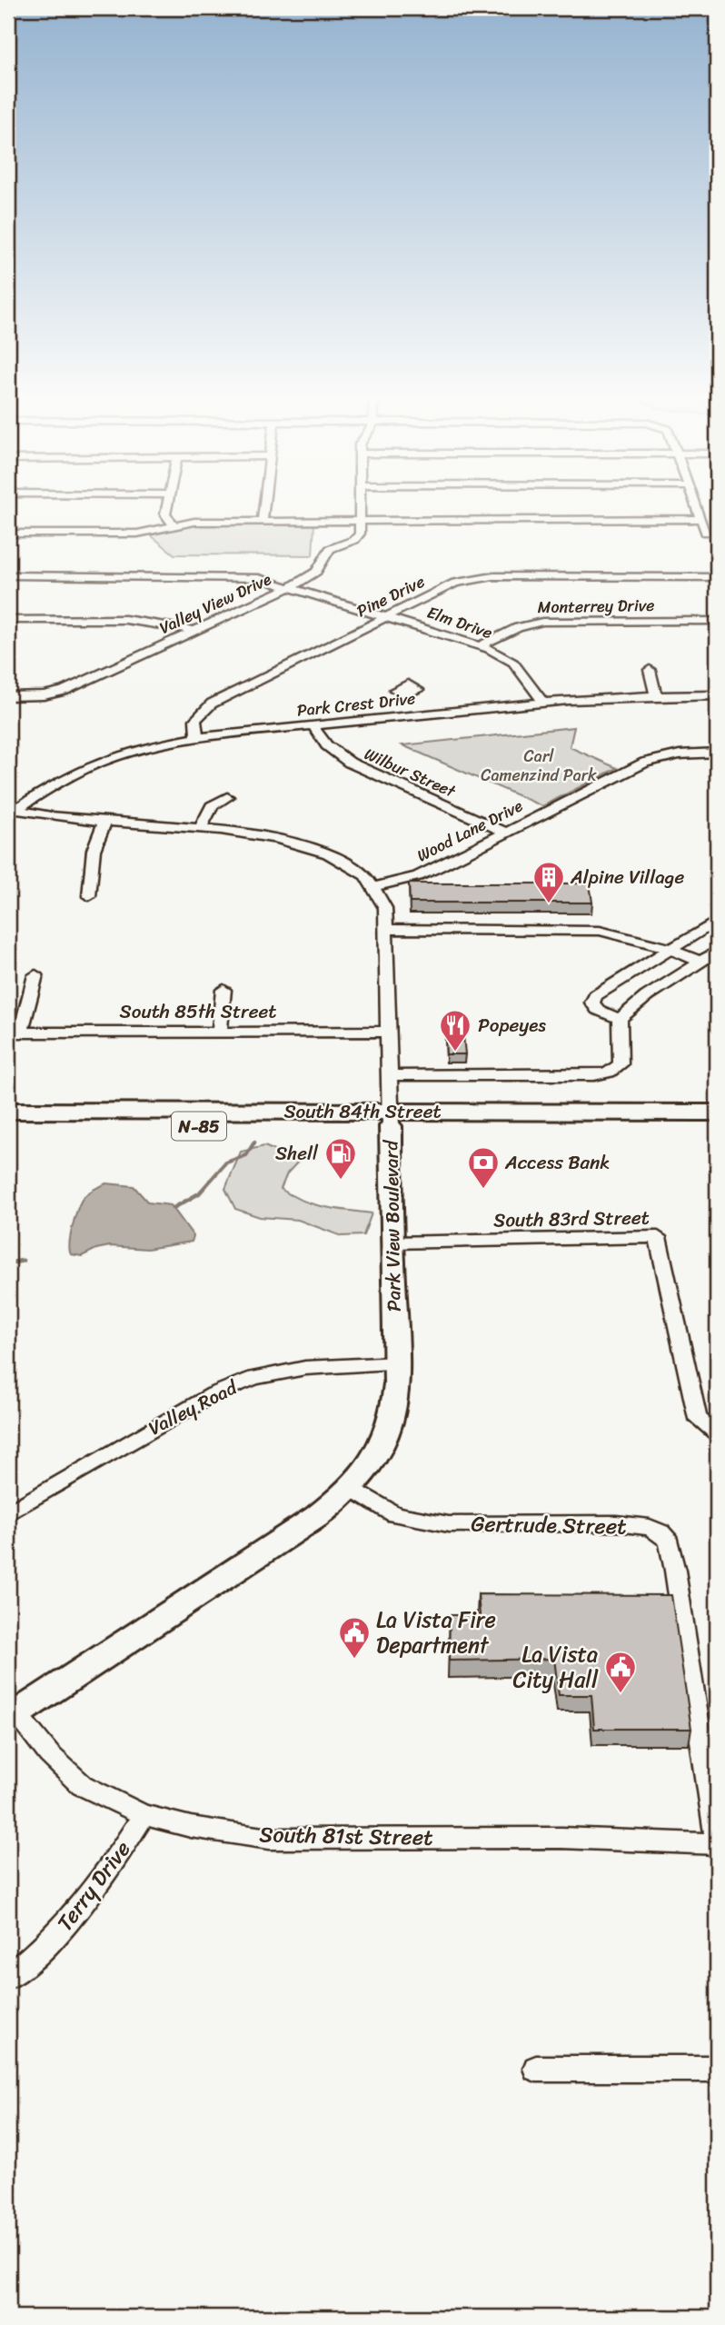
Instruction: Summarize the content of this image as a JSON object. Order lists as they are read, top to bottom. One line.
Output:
{"streets":{"main road":["South 84th Street","N-85"],"street":["Pine Drive","Valley View Drive","Monterrey Drive","Elm Drive","Park Crest Drive","Wilbur Street","Wood Lane Drive","South 85th Street","South 83rd Street","Park View Boulevard","Valley Road","Gertrude Street","South 81st Street","Terry Drive"]},"crossings":[["Pine Drive","Elm Drive"],["Pine Drive","Park Crest Drive"],["Valley View Drive","Elm Drive"],["Monterrey Drive","Elm Drive"],["Elm Drive","Park Crest Drive"],["Park Crest Drive","Wilbur Street"],["Wilbur Street","Wood Lane Drive"],["Wood Lane Drive","Park View Boulevard"],["South 85th Street","Park View Boulevard"],["South 84th Street","Park View Boulevard"],["South 83rd Street","Park View Boulevard"],["Park View Boulevard","Valley Road"],["Park View Boulevard","Gertrude Street"],["Park View Boulevard","South 81st Street"],["Gertrude Street","South 81st Street"],["South 81st Street","Terry Drive"]],"parks":["Carl Camenzind Park"],"places":{"building":["Alpine Village"],"restaurant":["Popeyes"],"fuel station":["Shell"],"bank":["Access Bank"],"public building":["La Vista Fire Department","La Vista City Hall"]}}
